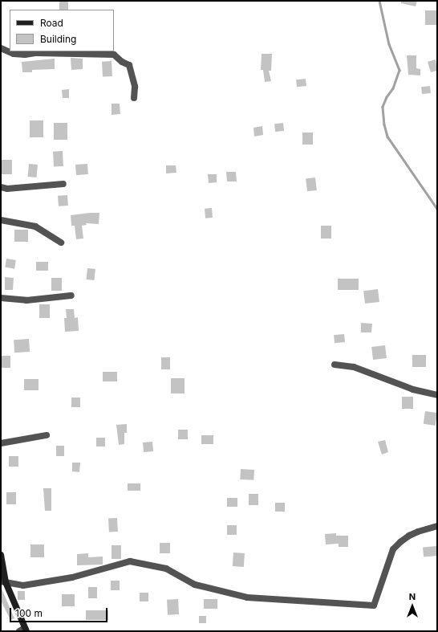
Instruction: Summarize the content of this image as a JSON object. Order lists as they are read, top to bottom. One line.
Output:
{"legend":["Road","Building"],"scale_bar":"100 m","north":"top"}
